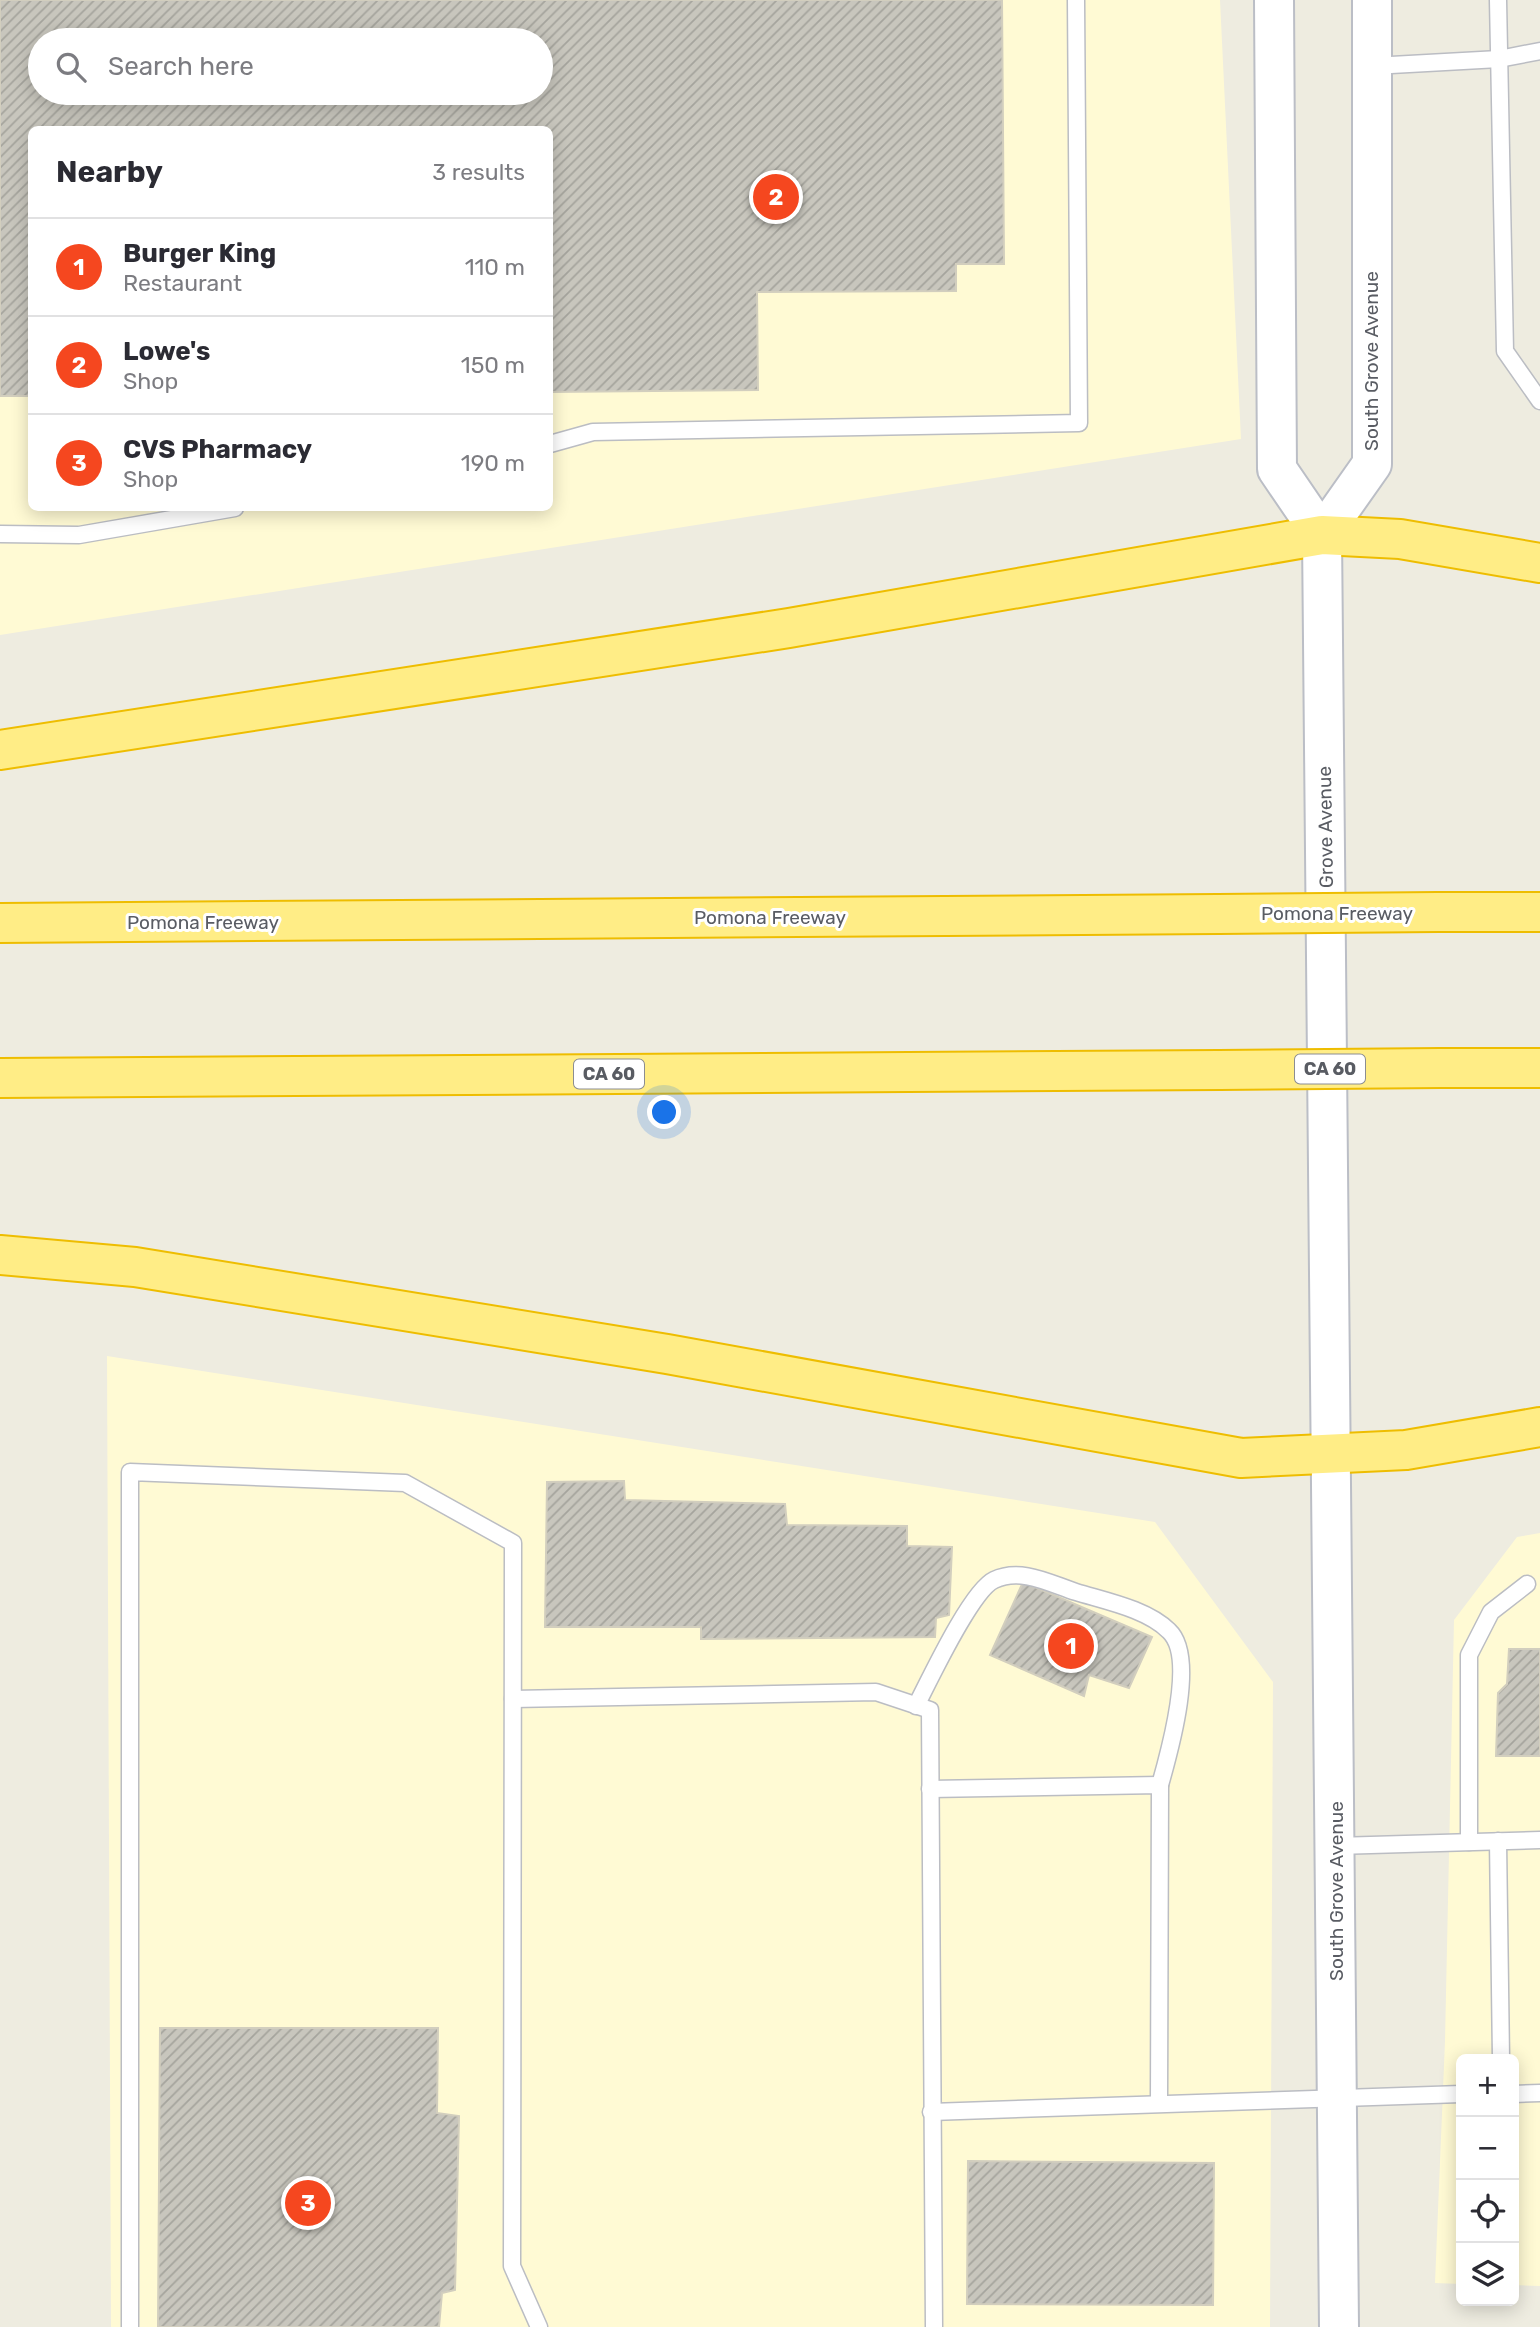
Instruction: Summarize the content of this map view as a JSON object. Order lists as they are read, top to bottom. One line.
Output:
{"streets":{"highway":["Pomona Freeway","CA 60"],"main road":["South Grove Avenue","Grove Avenue"]},"crossings":[["South Grove Avenue","Grove Avenue"]],"page":{"search":"Search here","heading":["Nearby","3 results"],"pins":["2","1","3"],"list":[{"mark":"1","name":"Burger King","note":"Restaurant","value":"110 m"},{"mark":"2","name":"Lowe's","note":"Shop","value":"150 m"},{"mark":"3","name":"CVS Pharmacy","note":"Shop","value":"190 m"}],"map_buttons":["+","−"]}}
